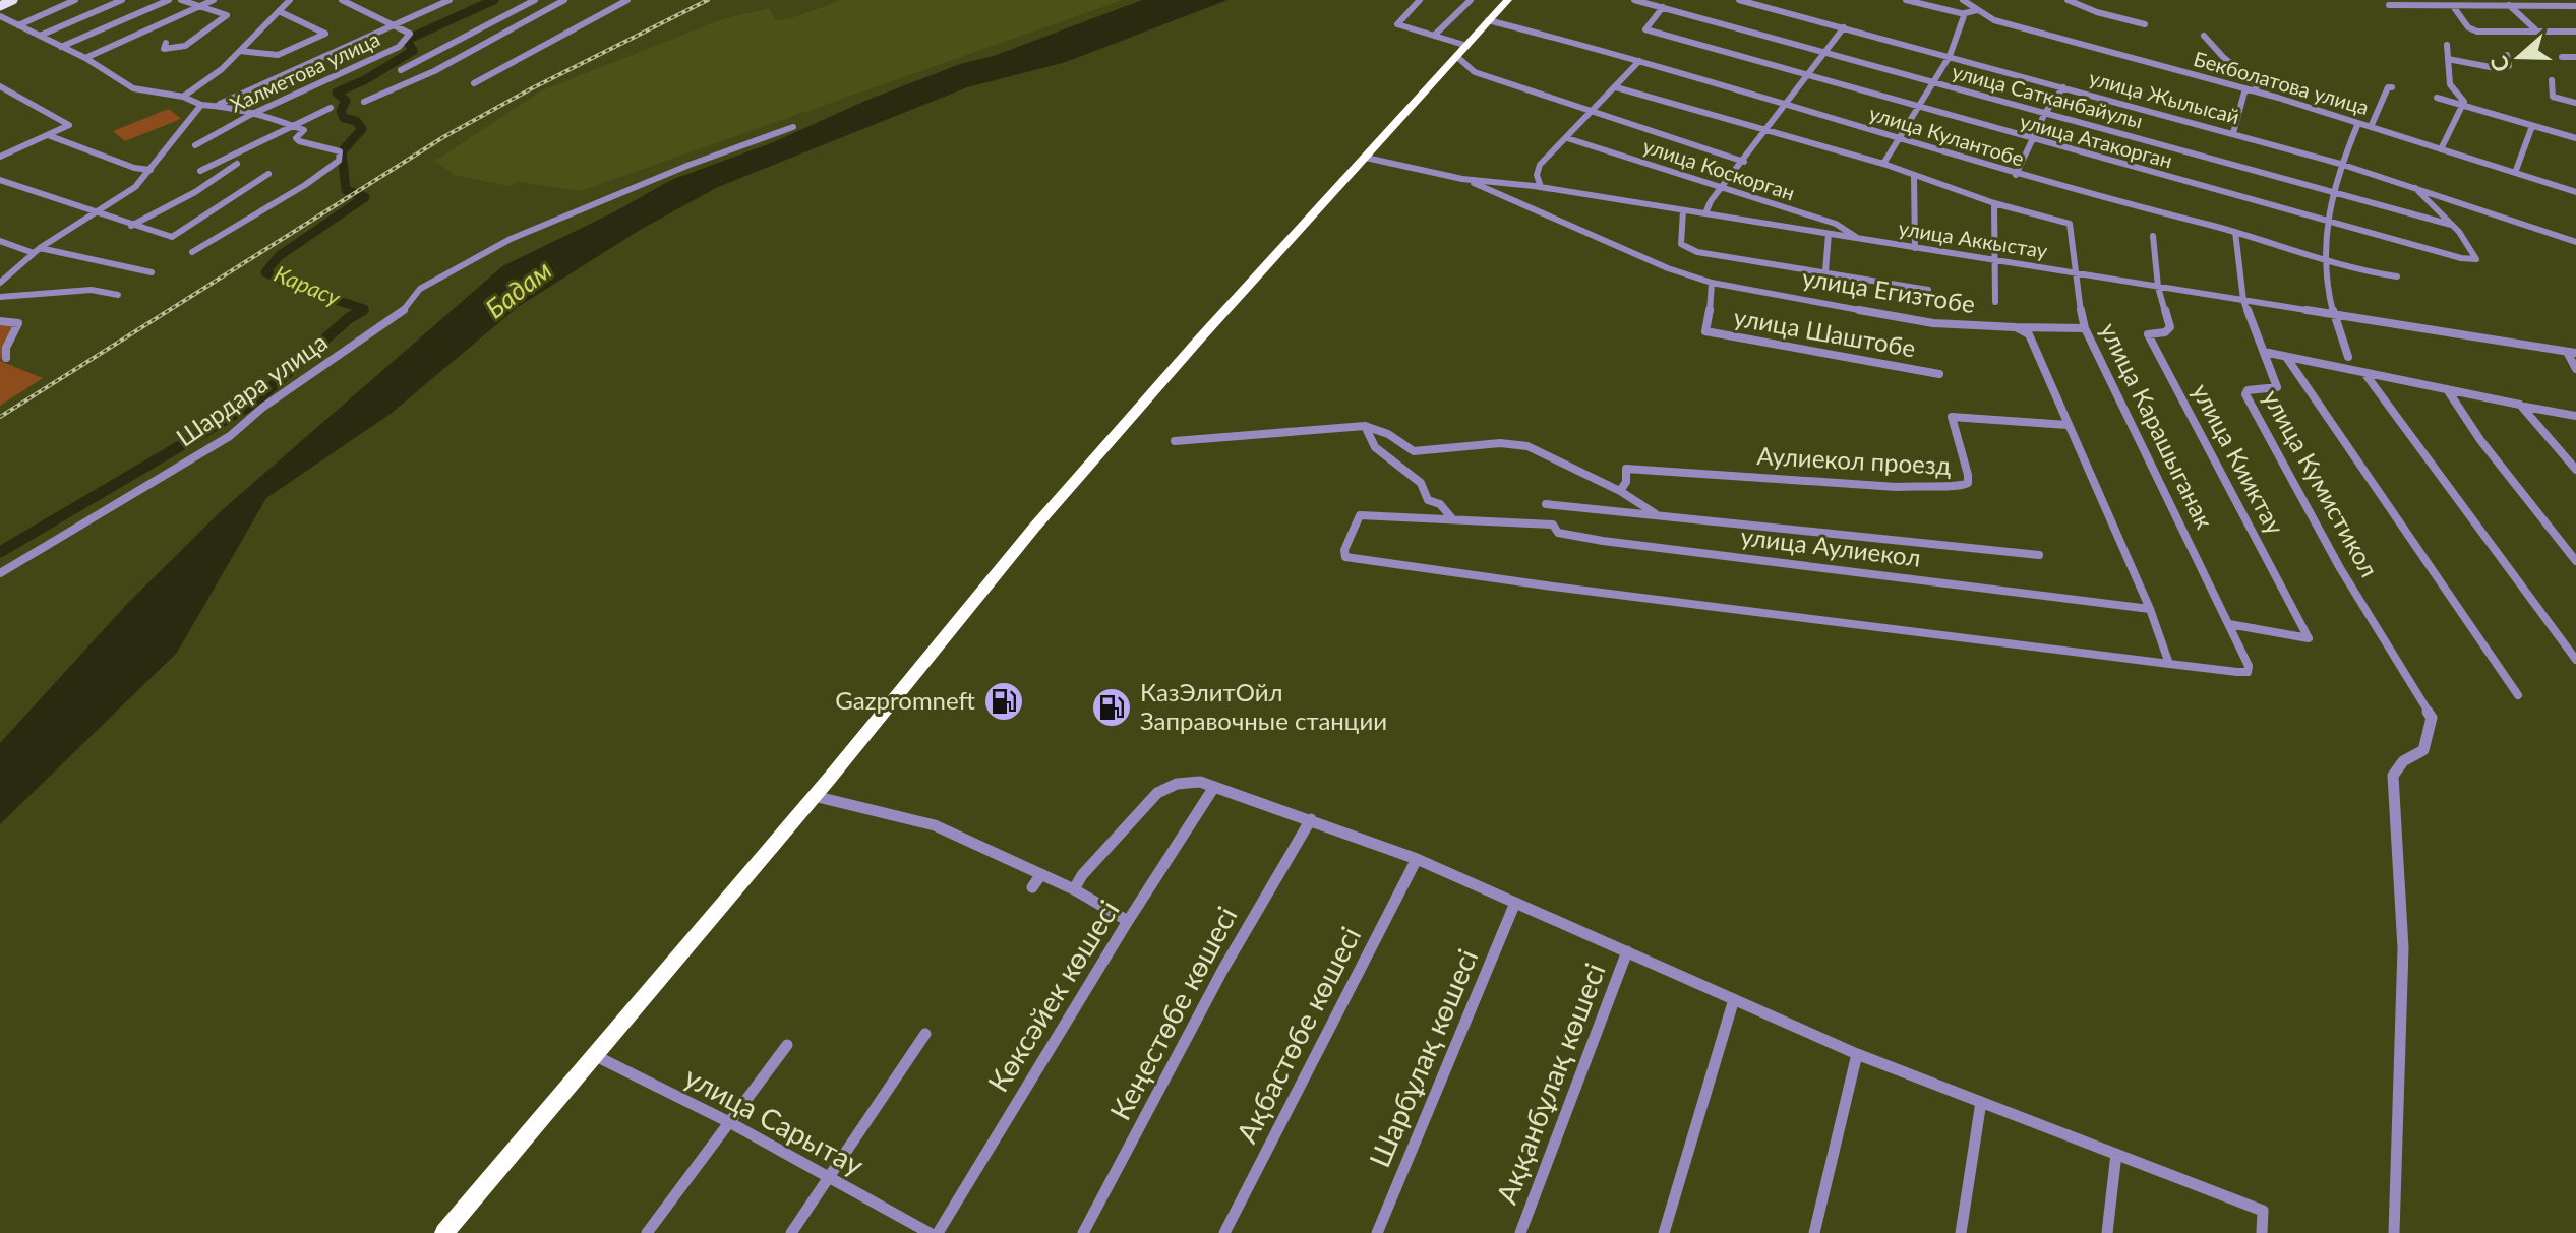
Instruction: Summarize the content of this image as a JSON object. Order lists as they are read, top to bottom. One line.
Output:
{"streets":{"street":["Халметова улица","Бекболатова улица","улица Сатканбайулы","улица Жылысай","улица Кулантобе","улица Атакорган","улица Коскорган","улица Аккыстау","улица Егизтобе","улица Шаштобе","Шардара улица","улица Карашыганак","улица Кииктау","Аулиекол проезд","улица Кумистикол","улица Аулиекол","Көксәйек көшесі","Кеңестөбе көшесі","Ақбастөбе көшесі","Шарбұлақ көшесі","Аққанбұлақ көшесі","улица Сарытау"]},"crossings":[["улица Сатканбайулы","улица Атакорган"],["улица Жылысай","улица Атакорган"],["улица Кулантобе","улица Кумистикол"],["улица Коскорган","улица Аккыстау"],["улица Аккыстау","улица Егизтобе"],["улица Аккыстау","улица Карашыганак"],["улица Аккыстау","улица Кииктау"],["улица Аккыстау","улица Кумистикол"],["улица Егизтобе","улица Шаштобе"],["улица Егизтобе","улица Карашыганак"],["улица Карашыганак","улица Кииктау"]],"water":["Карасу","Бадам"],"places":{"fuel station":["Gazpromneft","КазЭлитОйл Заправочные станции"]},"north":"left"}
